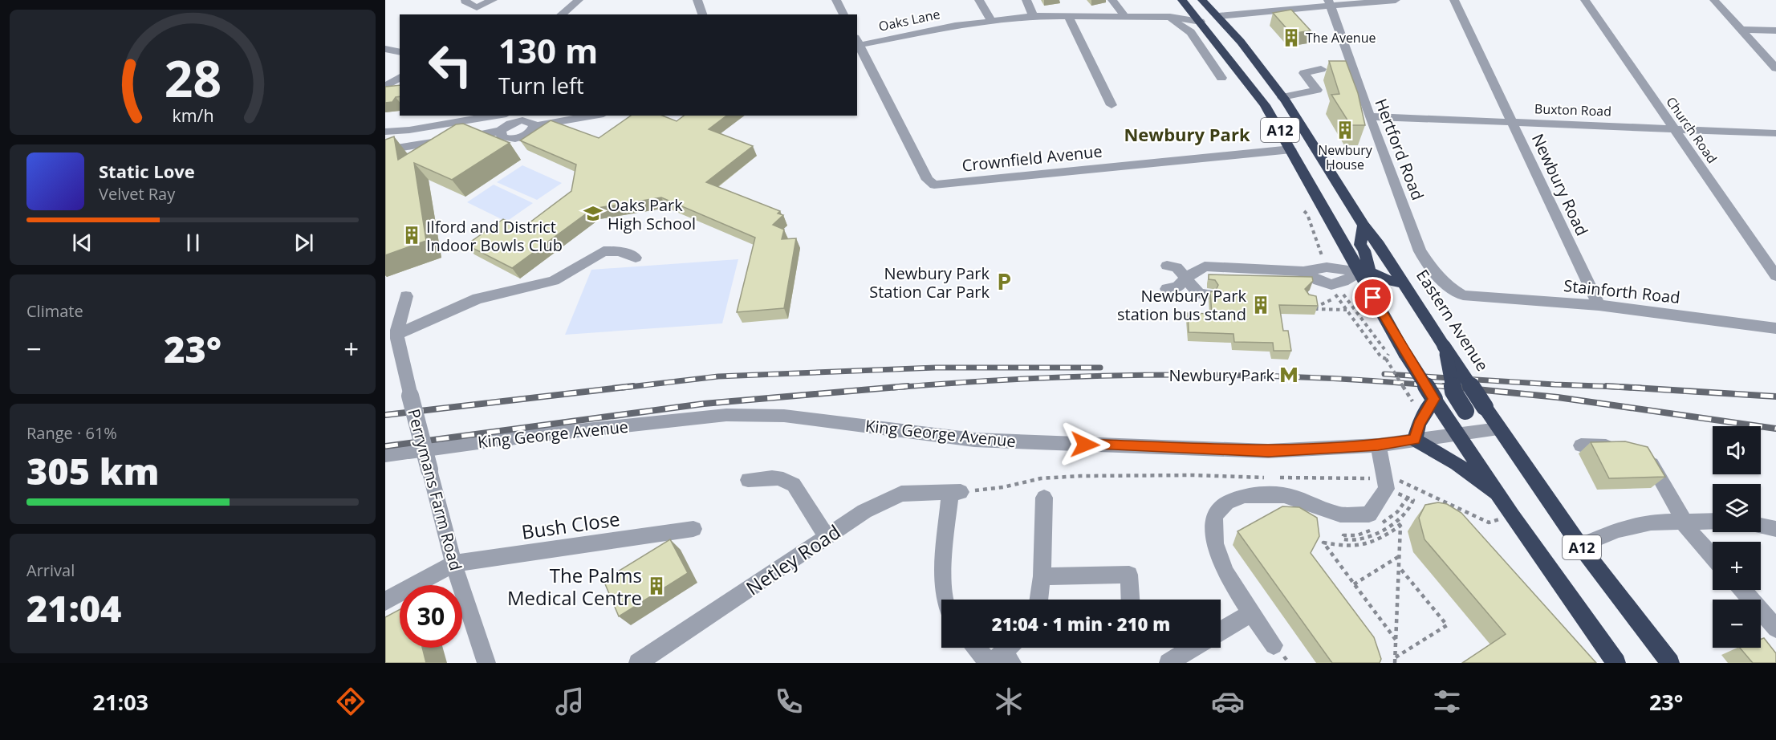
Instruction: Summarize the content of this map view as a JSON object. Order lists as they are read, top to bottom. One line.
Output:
{"streets":{"highway":["A12","Eastern Avenue"],"street":["Oaks Lane","Buxton Road","Church Road","Hertford Road","Crownfield Avenue","Newbury Road","Stainforth Road","King George Avenue","Perrymans Farm Road","Bush Close","Netley Road"]},"crossings":[["Oaks Lane","A12"],["Oaks Lane","Crownfield Avenue"],["Buxton Road","Church Road"],["Buxton Road","Hertford Road"],["Buxton Road","Newbury Road"],["A12","Crownfield Avenue"],["A12","King George Avenue"],["Hertford Road","Stainforth Road"],["Newbury Road","Stainforth Road"],["Eastern Avenue","King George Avenue"],["Perrymans Farm Road","Bush Close"]],"districts":["Newbury Park"],"places":{"building":["The Avenue","Newbury House","Ilford and District Indoor Bowls Club","Newbury Park station bus stand","The Palms Medical Centre"],"school or university":["Oaks Park High School"],"parking":["Newbury Park Station Car Park"],"metro station":["Newbury Park"]},"page":{"turn":["130 m","Turn left"],"song":["Static Love","Velvet Ray"],"tile":["Climate",["Range · 61%","305 km"],["Arrival","21:04"]],"heat":["−","23°","+"],"map_buttons":["+","−"],"limit":"30","trip":"21:04 · 1 min · 210 m","tabs":["21:03","23°"],"gauge":["28","km/h"]}}
